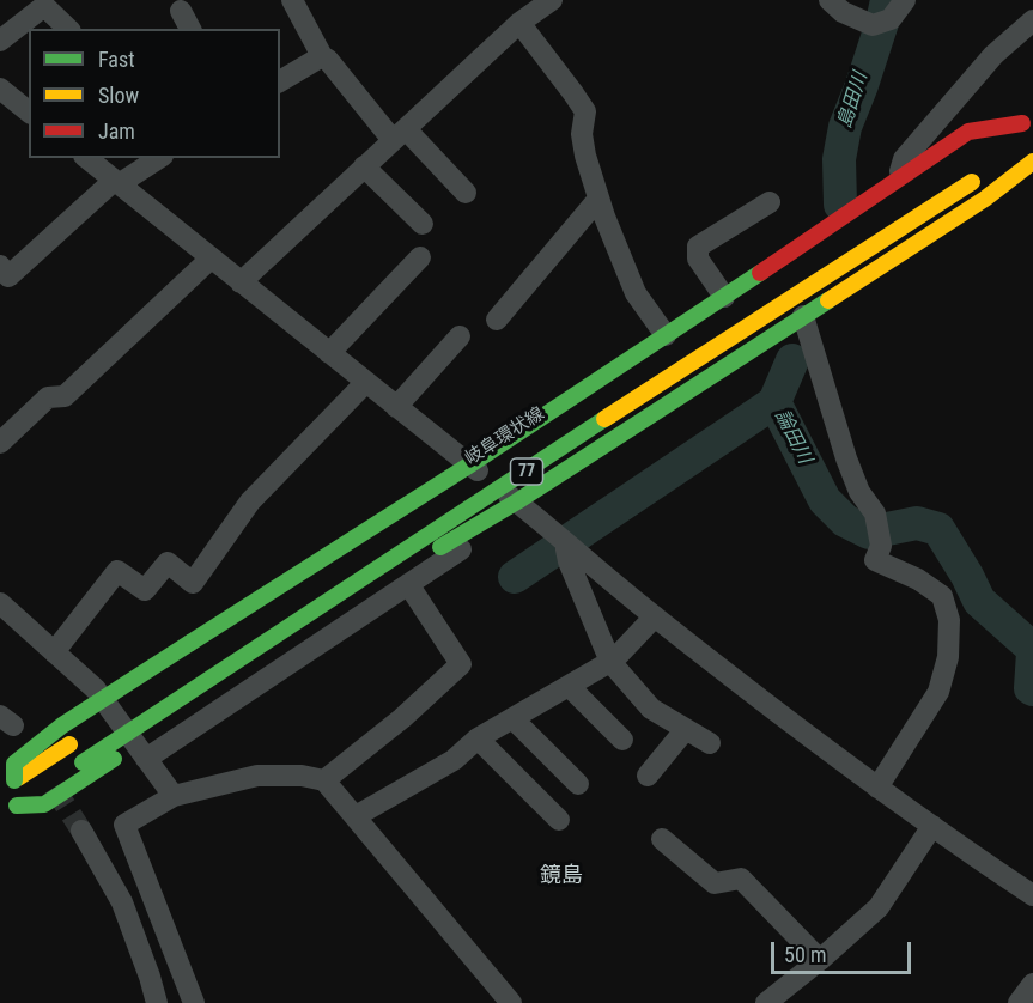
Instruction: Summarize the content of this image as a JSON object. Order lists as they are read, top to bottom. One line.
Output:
{"streets":{"main road":["岐阜環状線","77"]},"districts":["鏡島"],"water":["島田川","論田川"],"legend":["Fast","Slow","Jam"],"scale_bar":"50 m"}
